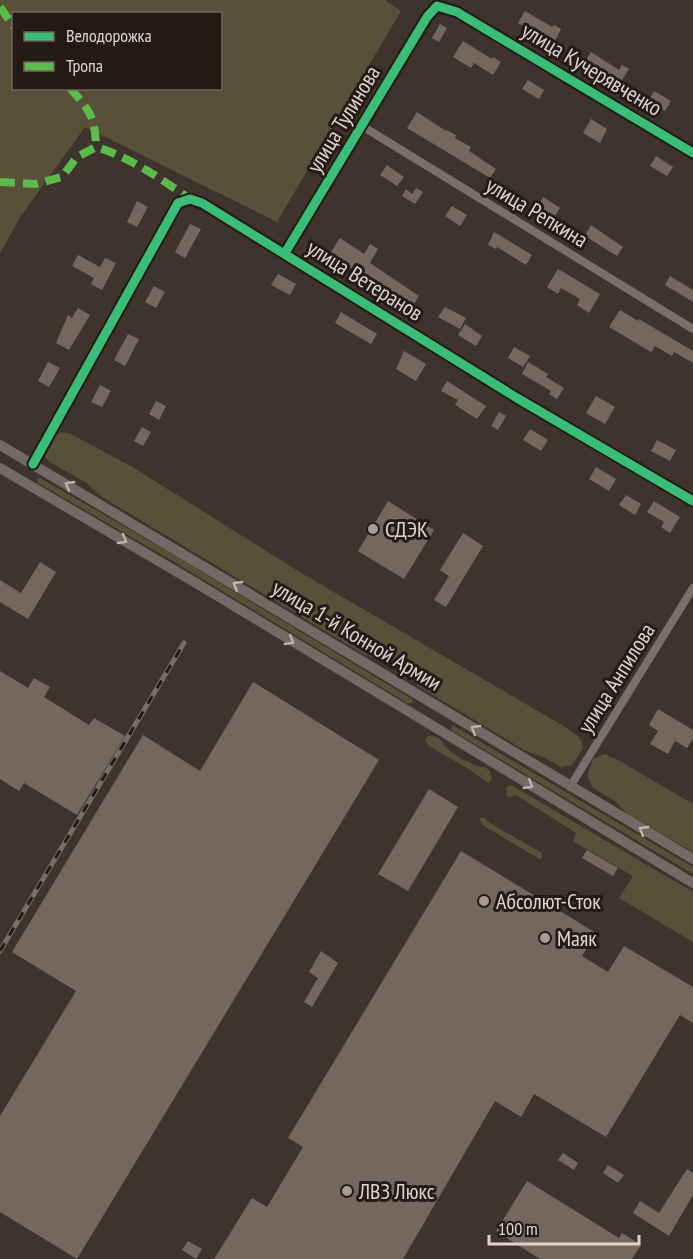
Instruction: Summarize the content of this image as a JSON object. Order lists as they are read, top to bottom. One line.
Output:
{"streets":{"main road":["улица 1-й Конной Армии"],"street":["улица Кучерявченко","улица Тулинова","улица Репкина","улица Ветеранов","улица Анпилова"]},"crossings":[["улица Кучерявченко","улица Тулинова"],["улица Тулинова","улица Репкина"],["улица Тулинова","улица Ветеранов"],["улица Ветеранов","улица 1-й Конной Армии"],["улица 1-й Конной Армии","улица Анпилова"]],"places":["СДЭК","Абсолют-Сток","Маяк","ЛВЗ Люкс"],"legend":["Велодорожка","Тропа"],"scale_bar":"100 m"}
